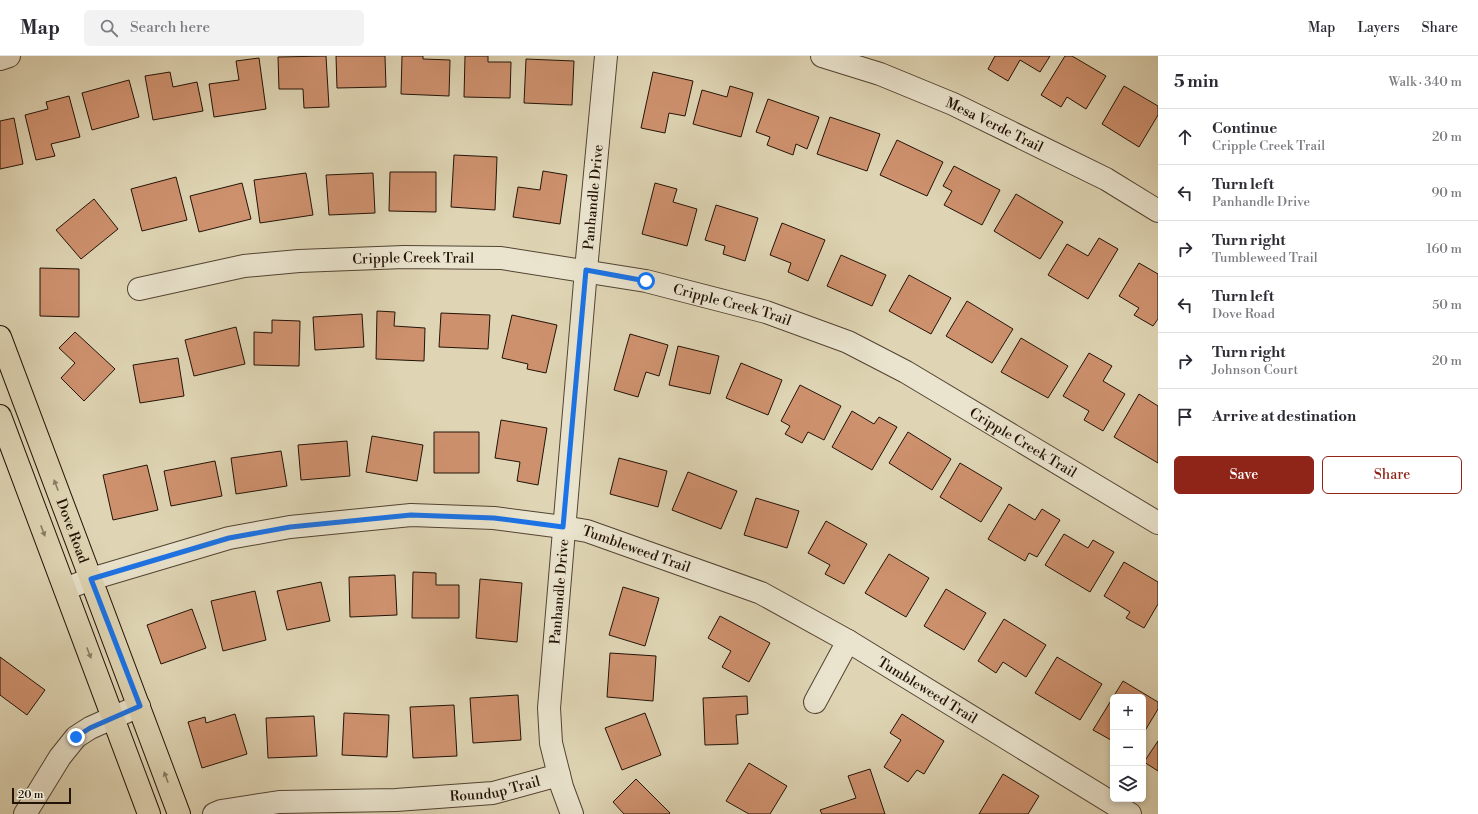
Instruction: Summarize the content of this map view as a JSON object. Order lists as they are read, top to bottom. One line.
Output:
{"streets":{"main road":["Dove Road"],"street":["Mesa Verde Trail","Panhandle Drive","Cripple Creek Trail","Tumbleweed Trail","Roundup Trail"]},"crossings":[["Panhandle Drive","Cripple Creek Trail"],["Panhandle Drive","Tumbleweed Trail"],["Panhandle Drive","Roundup Trail"],["Dove Road","Tumbleweed Trail"]],"scale_bar":"20 m","page":{"header":"Map","search":"Search here","nav":["Map","Layers","Share"],"heading":["5 min","Walk · 340 m"],"list":[["Continue","Cripple Creek Trail","20 m"],["Turn left","Panhandle Drive","90 m"],["Turn right","Tumbleweed Trail","160 m"],["Turn left","Dove Road","50 m"],["Turn right","Johnson Court","20 m"],"Arrive at destination"],"buttons":["Save","Share"],"map_buttons":["+","−"],"scale":"20 m"}}
